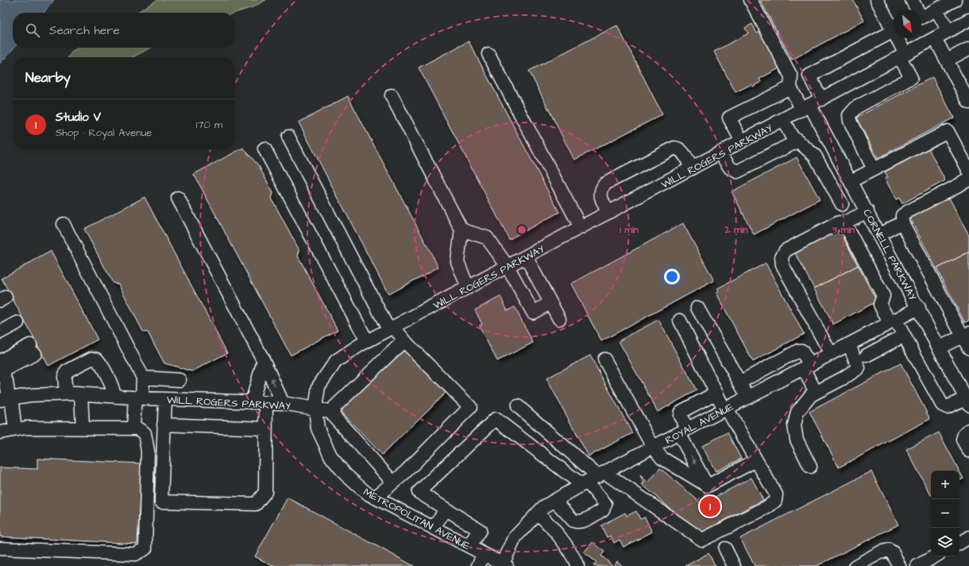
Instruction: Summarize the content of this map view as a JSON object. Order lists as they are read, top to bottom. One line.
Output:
{"streets":{"street":["WILL ROGERS PARKWAY","CORNELL PARKWAY","ROYAL AVENUE","METROPOLITAN AVENUE"]},"crossings":[["WILL ROGERS PARKWAY","CORNELL PARKWAY"],["WILL ROGERS PARKWAY","METROPOLITAN AVENUE"],["CORNELL PARKWAY","ROYAL AVENUE"],["ROYAL AVENUE","METROPOLITAN AVENUE"]],"north":"bottom right","page":{"search":"Search here","heading":"Nearby","list":[{"mark":"1","name":"Studio V","note":"Shop · Royal Avenue","value":"170 m"}],"map_buttons":["+","−"],"pins":"1"},"rings":["1 min","2 min","3 min"]}
